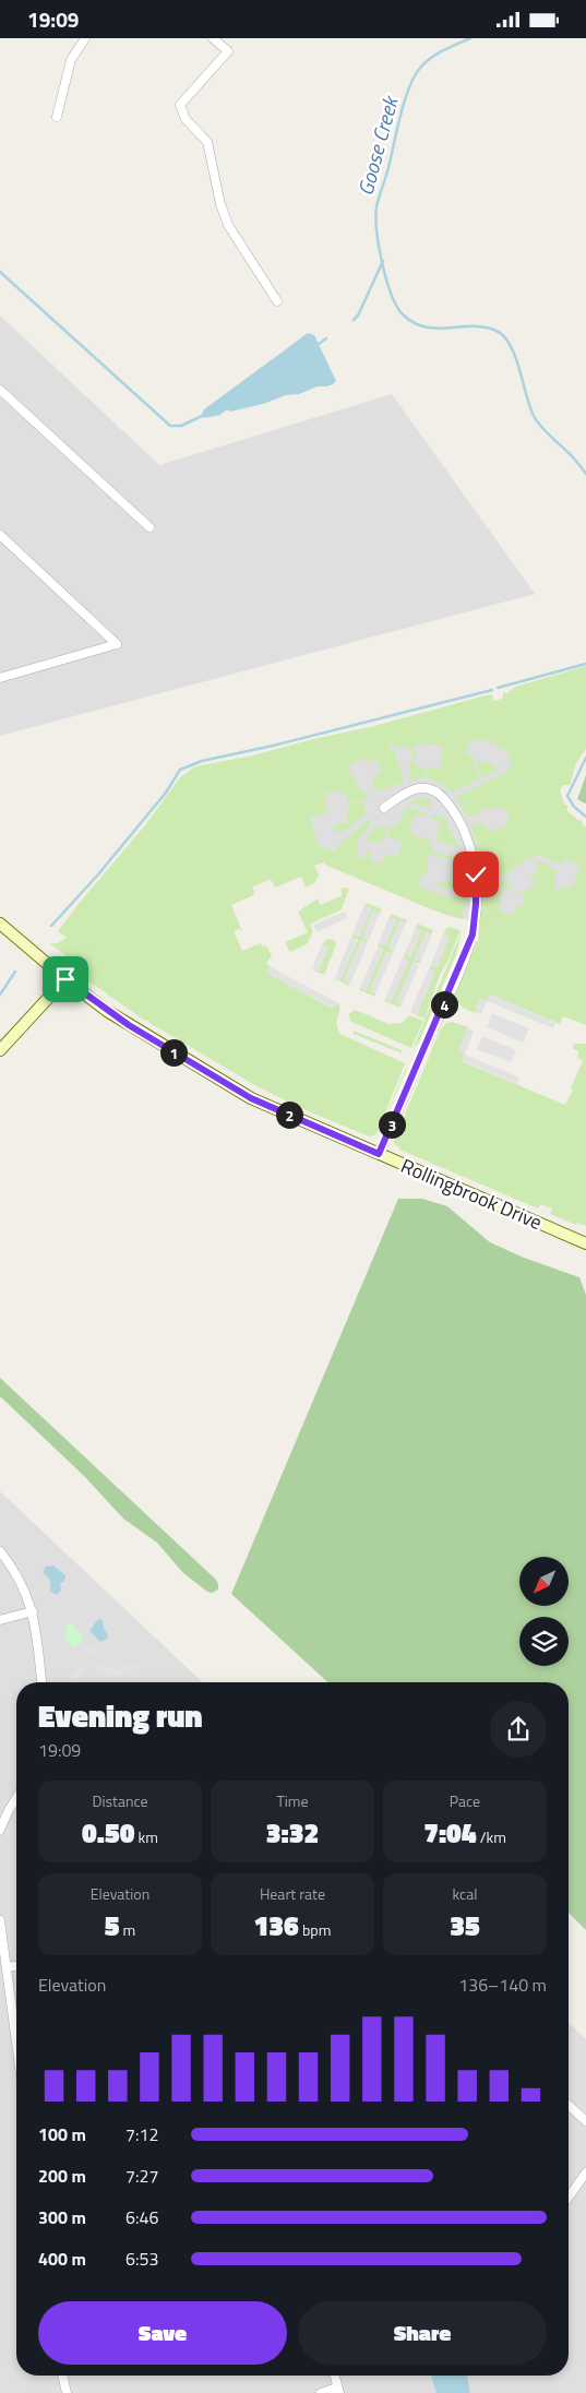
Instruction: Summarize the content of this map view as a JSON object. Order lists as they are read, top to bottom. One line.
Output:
{"streets":{"main road":["Rollingbrook Drive"]},"water":["Goose Creek"],"north":"bottom left","page":{"status":"19:09","pins":["4","1","2","3"],"heading":["Evening run","19:09"],"stats":[["Distance","0.50 km"],["Time","3:32"],["Pace","7:04 /km"],["Elevation","5 m"],["Heart rate","136 bpm"],["kcal","35"]],"chart":["Elevation","136–140 m"],"list":[{"name":"100 m","note":"7:12"},{"name":"200 m","note":"7:27"},{"name":"300 m","note":"6:46"},{"name":"400 m","note":"6:53"}],"buttons":["Save","Share"]}}
